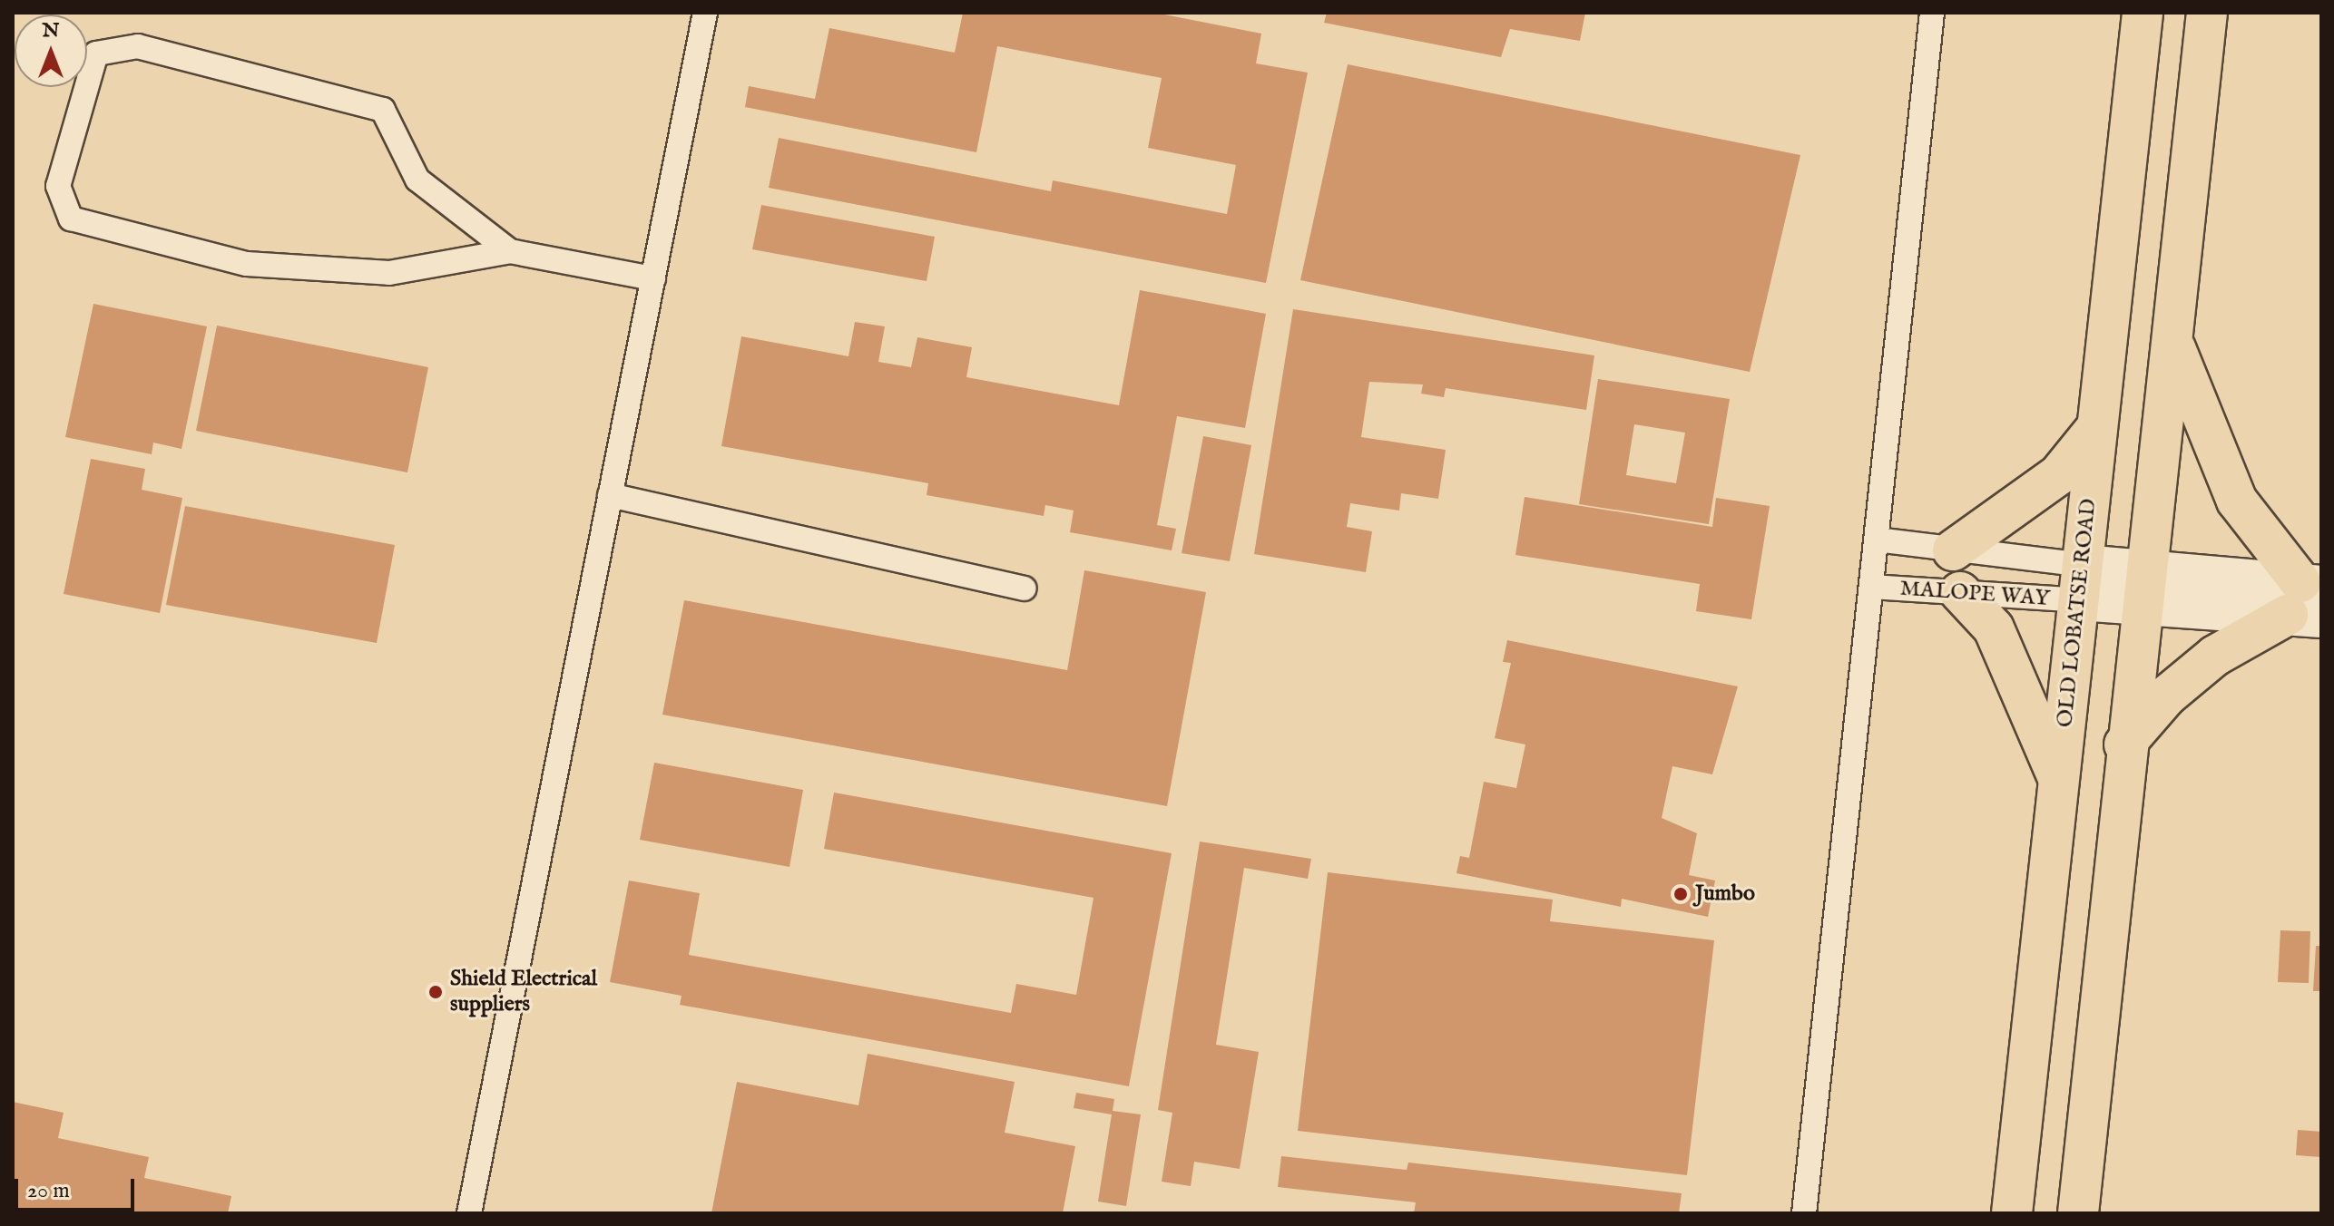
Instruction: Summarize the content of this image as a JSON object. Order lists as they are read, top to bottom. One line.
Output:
{"streets":{"main road":["OLD LOBATSE ROAD"],"lane":["MALOPE WAY"]},"crossings":[["MALOPE WAY","OLD LOBATSE ROAD"]],"places":["Jumbo","Shield Electrical suppliers"],"scale_bar":"20 m","north":"top"}
